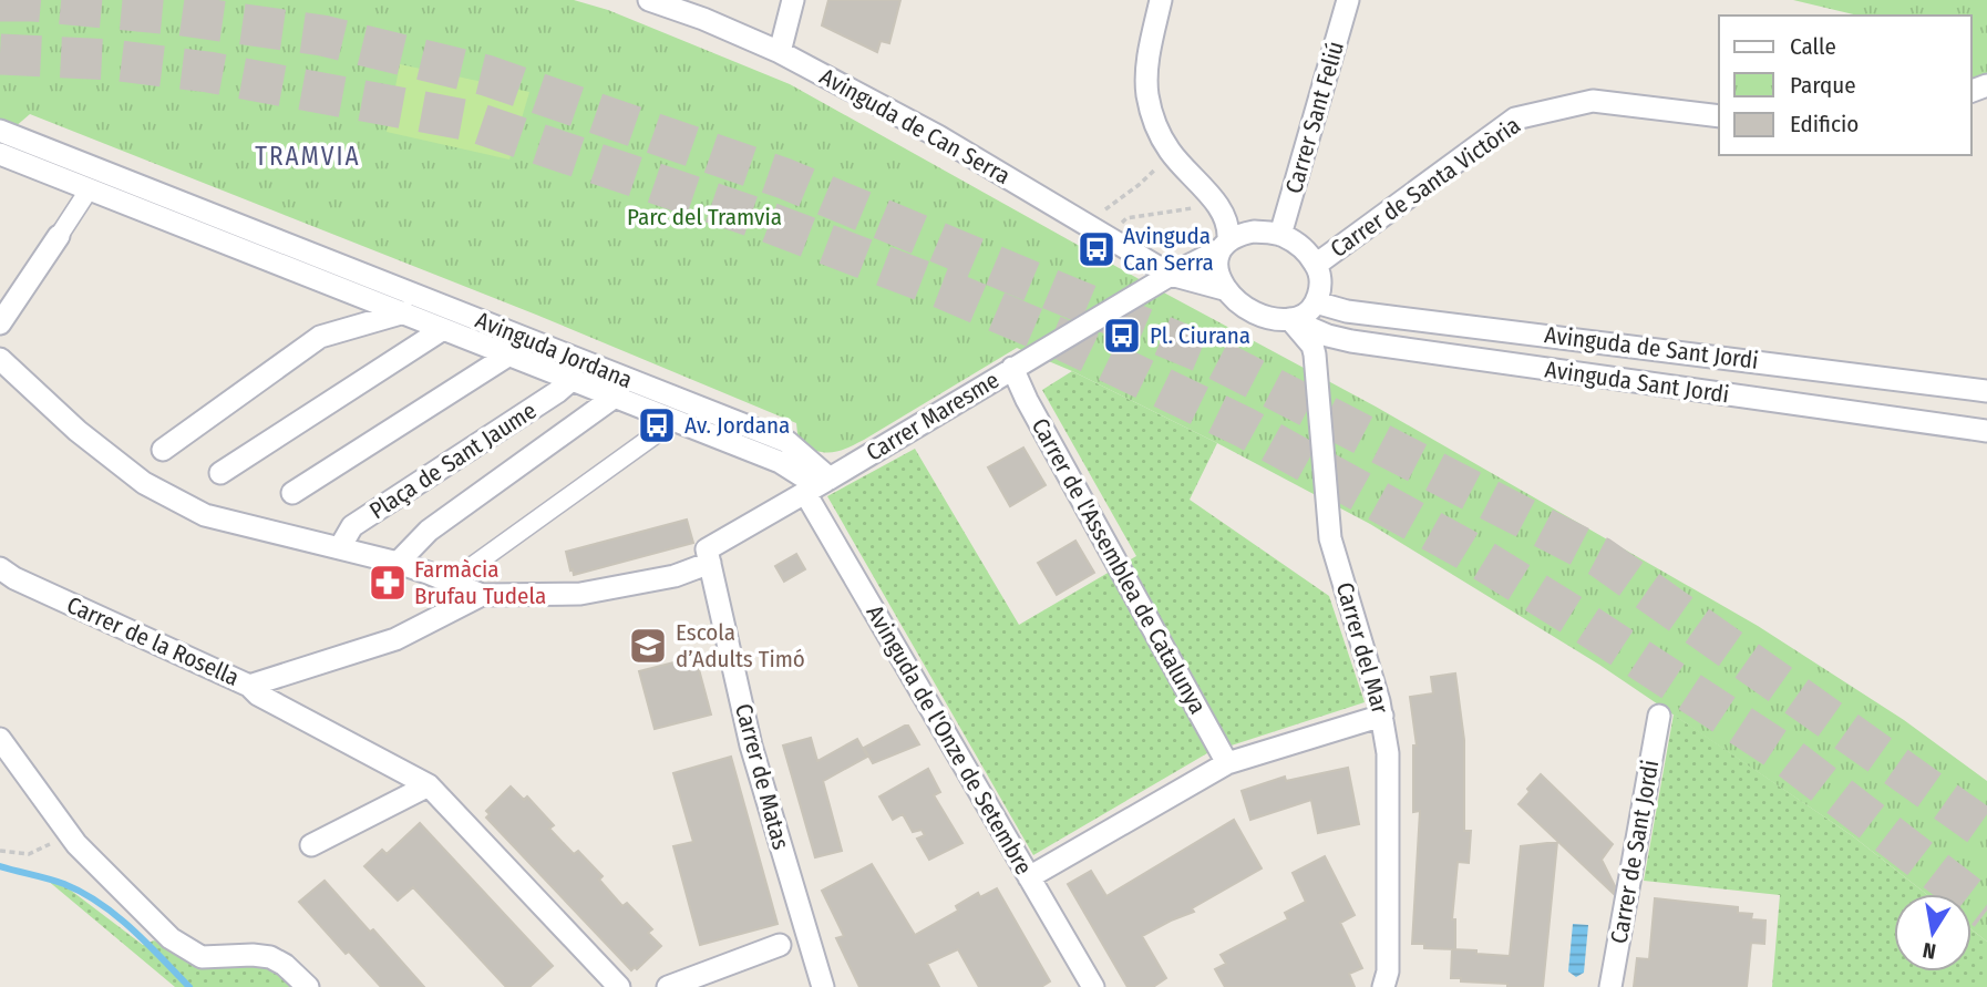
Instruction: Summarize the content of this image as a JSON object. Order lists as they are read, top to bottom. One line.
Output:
{"streets":{"street":["Carrer Sant Feliú","Avinguda de Can Serra","Carrer de Santa Victòria","Avinguda de Sant Jordi","Avinguda Jordana","Avinguda Sant Jordi","Carrer Maresme","Plaça de Sant Jaume","Carrer de l'Assemblea de Catalunya","Carrer de la Rosella","Carrer del Mar","Avinguda de l'Onze de Setembre","Carrer de Matas","Carrer de Sant Jordi"]},"crossings":[["Carrer Sant Feliú","Carrer de Santa Victòria"],["Carrer Sant Feliú","Avinguda de Sant Jordi"],["Carrer Sant Feliú","Avinguda Sant Jordi"],["Carrer Sant Feliú","Carrer Maresme"],["Carrer Sant Feliú","Carrer del Mar"],["Avinguda de Can Serra","Carrer Maresme"],["Carrer de Santa Victòria","Avinguda de Sant Jordi"],["Carrer de Santa Victòria","Avinguda Sant Jordi"],["Carrer de Santa Victòria","Carrer Maresme"],["Carrer de Santa Victòria","Carrer del Mar"],["Avinguda de Sant Jordi","Avinguda Sant Jordi"],["Avinguda de Sant Jordi","Carrer Maresme"],["Avinguda de Sant Jordi","Carrer del Mar"],["Avinguda Jordana","Carrer Maresme"],["Avinguda Jordana","Plaça de Sant Jaume"],["Avinguda Sant Jordi","Carrer Maresme"],["Avinguda Sant Jordi","Carrer del Mar"],["Carrer Maresme","Carrer de l'Assemblea de Catalunya"],["Carrer Maresme","Carrer del Mar"],["Carrer Maresme","Avinguda de l'Onze de Setembre"],["Carrer Maresme","Carrer de Matas"]],"districts":["TRAMVIA"],"parks":["Parc del Tramvia"],"places":{"bus stop":["Avinguda Can Serra","Pl. Ciurana","Av. Jordana"],"pharmacy":["Farmàcia Brufau Tudela"],"school or university":["Escola d’Adults Timó"]},"legend":["Calle","Parque","Edificio"],"north":"bottom"}
